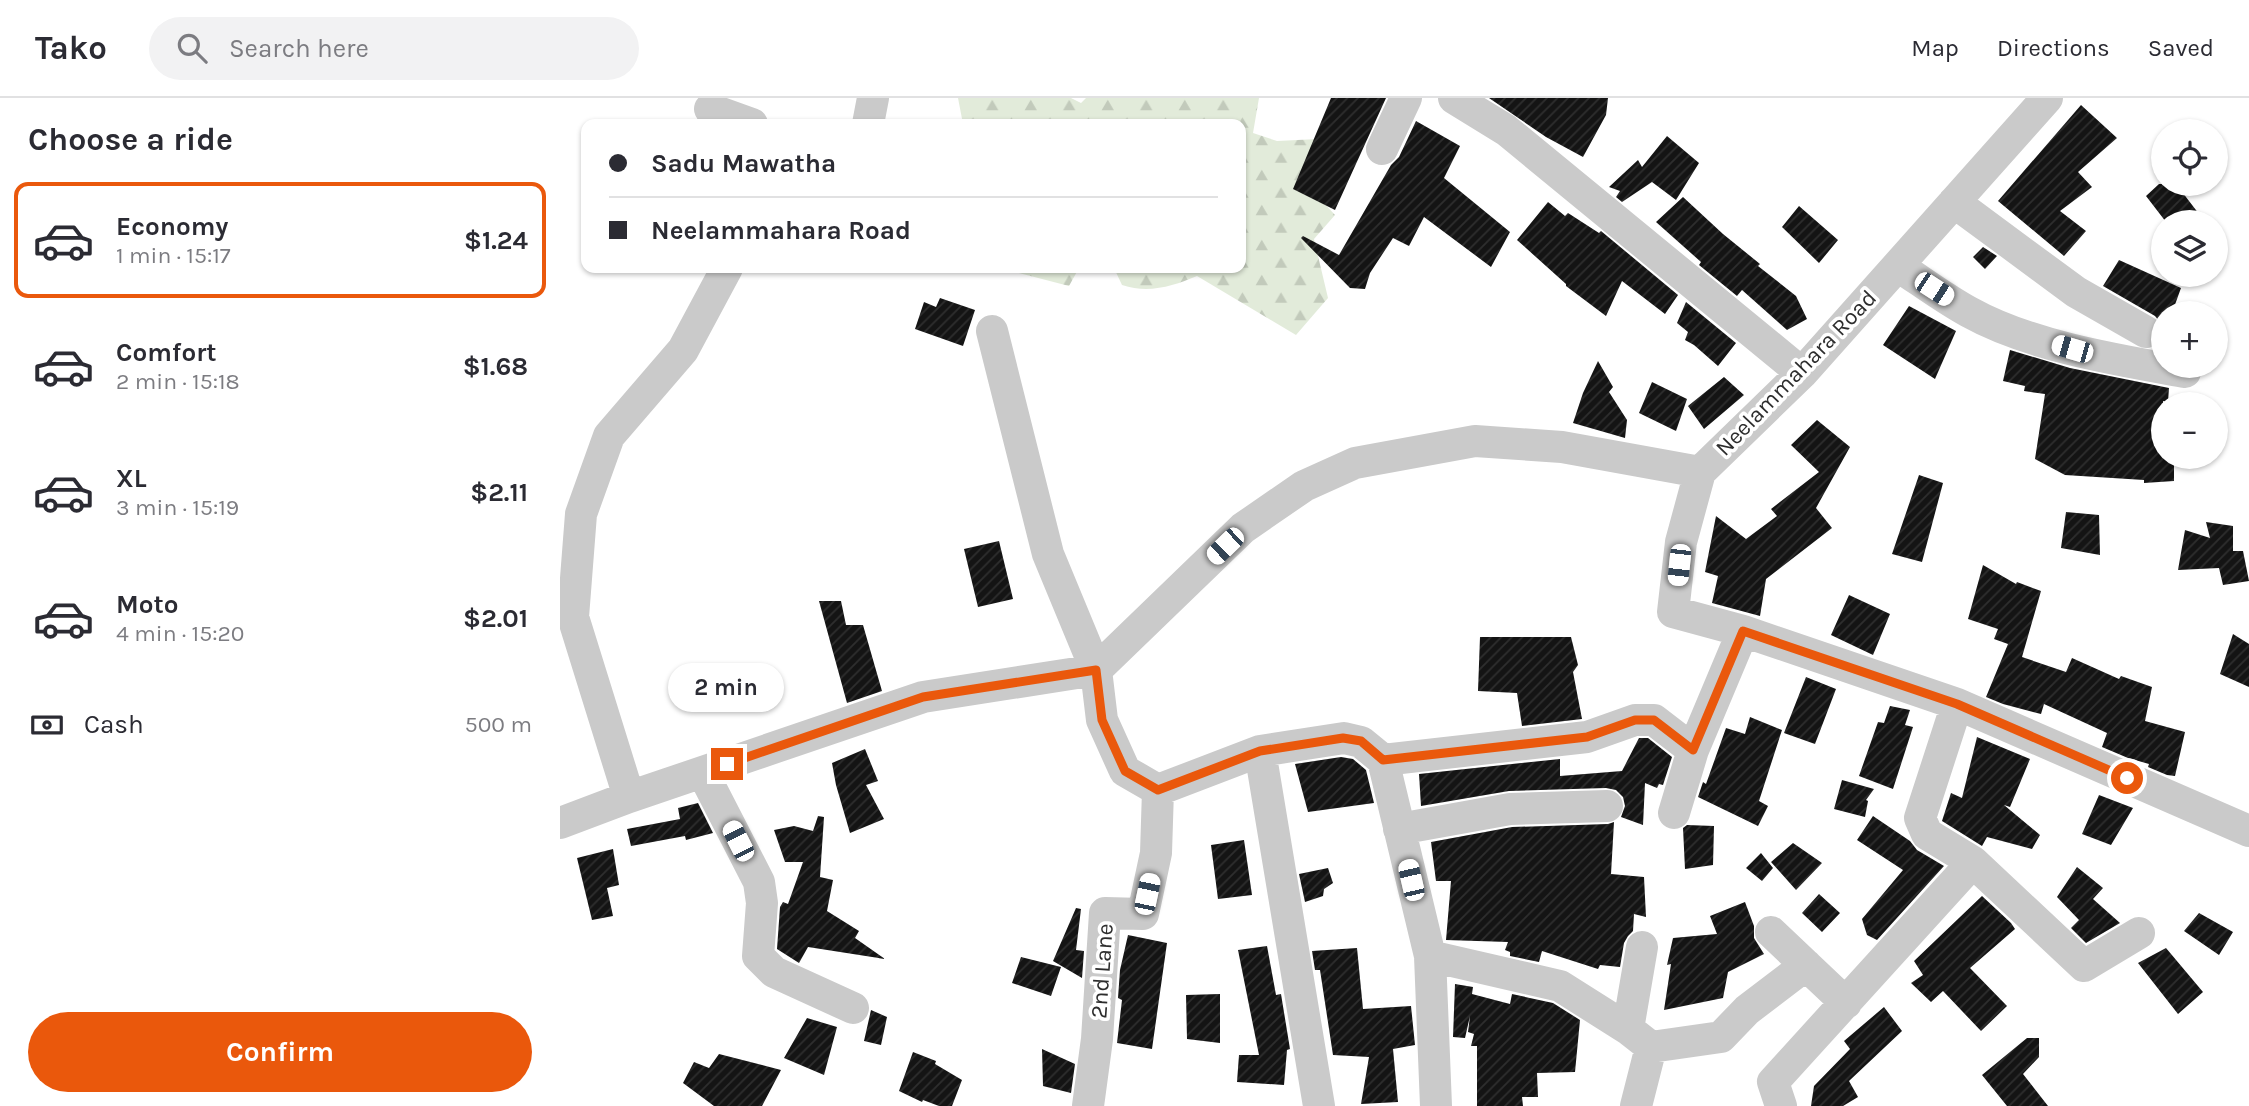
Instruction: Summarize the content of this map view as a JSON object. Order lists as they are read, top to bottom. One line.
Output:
{"streets":{"street":["Neelammahara Road","2nd Lane"]},"page":{"header":"Tako","search":"Search here","nav":["Map","Directions","Saved"],"heading":"Choose a ride","map_buttons":["+","−"],"banner":["Sadu Mawatha","Neelammahara Road"],"list":[{"name":"Economy","note":"1 min · 15:17","value":"$1.24"},{"name":"Comfort","note":"2 min · 15:18","value":"$1.68"},{"name":"XL","note":"3 min · 15:19","value":"$2.11"},{"name":"Moto","note":"4 min · 15:20","value":"$2.01"}],"bubble":"2 min","pay":["Cash","500 m"],"buttons":"Confirm"}}
